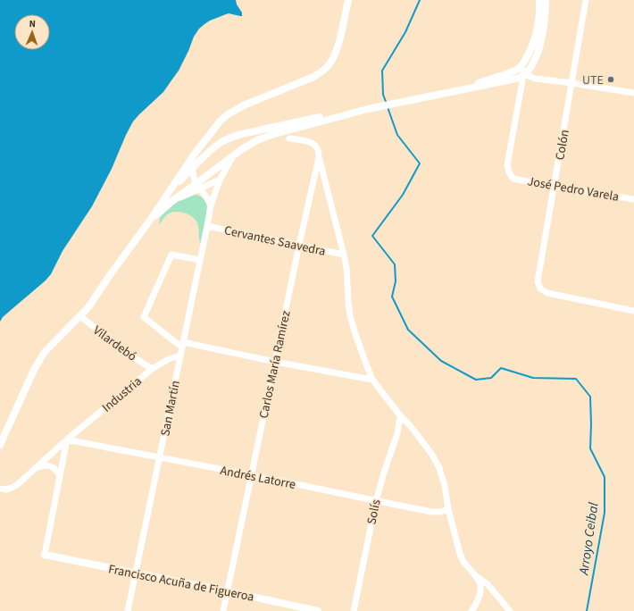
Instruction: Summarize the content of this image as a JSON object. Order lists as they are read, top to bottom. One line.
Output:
{"streets":{"street":["Colón","José Pedro Varela","Cervantes Saavedra","Vilardebó","Carlos María Ramírez","Industria","San Martín","Andrés Latorre","Solís","Francisco Acuña de Figueroa"]},"crossings":[["Colón","José Pedro Varela"],["Cervantes Saavedra","Carlos María Ramírez"],["Cervantes Saavedra","San Martín"],["Vilardebó","Industria"],["Carlos María Ramírez","Andrés Latorre"],["Carlos María Ramírez","Francisco Acuña de Figueroa"],["Industria","San Martín"],["Industria","Andrés Latorre"],["San Martín","Andrés Latorre"],["San Martín","Francisco Acuña de Figueroa"],["Andrés Latorre","Solís"]],"water":["Arroyo Ceibal"],"places":["UTE"],"north":"top"}
